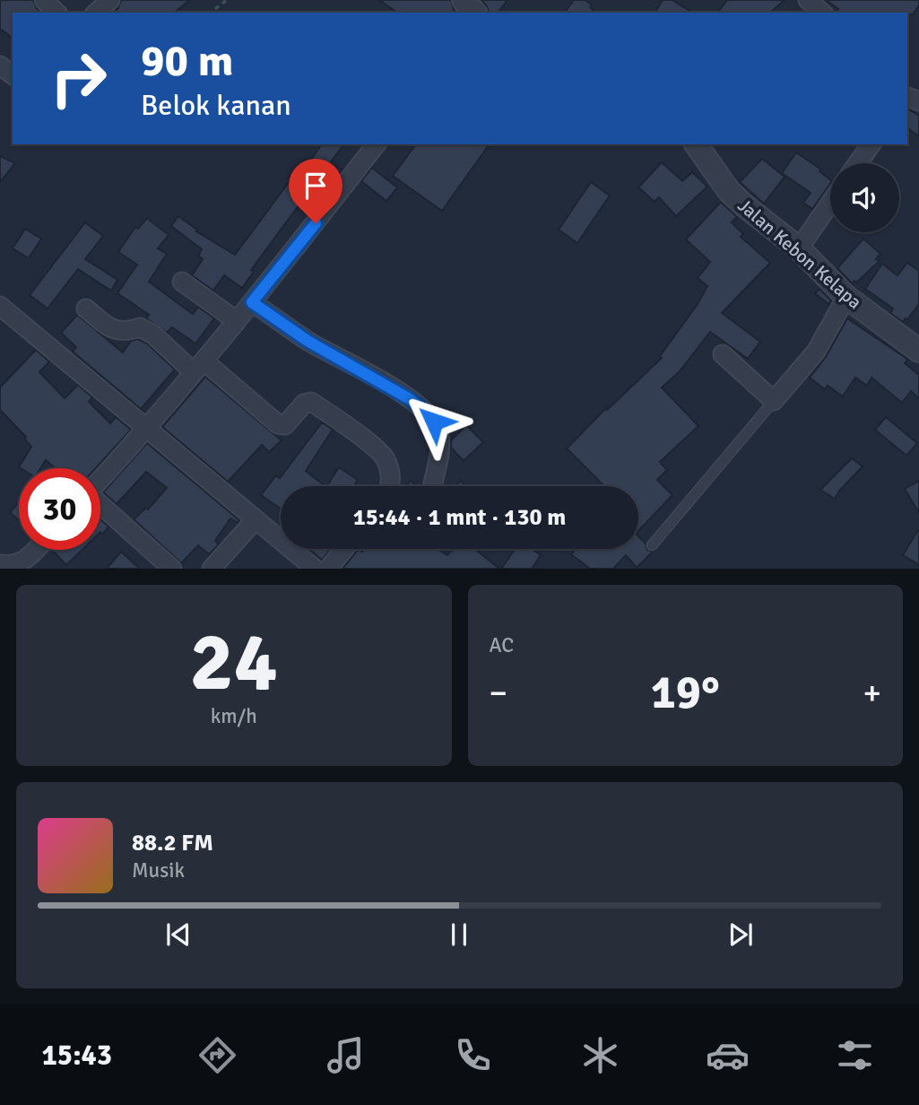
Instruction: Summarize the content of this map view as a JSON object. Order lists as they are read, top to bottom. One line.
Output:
{"streets":{"street":["Jalan Kebon Kelapa"]},"page":{"turn":["90 m","Belok kanan"],"limit":"30","trip":"15:44 · 1 mnt · 130 m","tile":[["24","km/h"],"AC"],"heat":["−","19°","+"],"song":["88.2 FM","Musik"],"tabs":"15:43"}}
